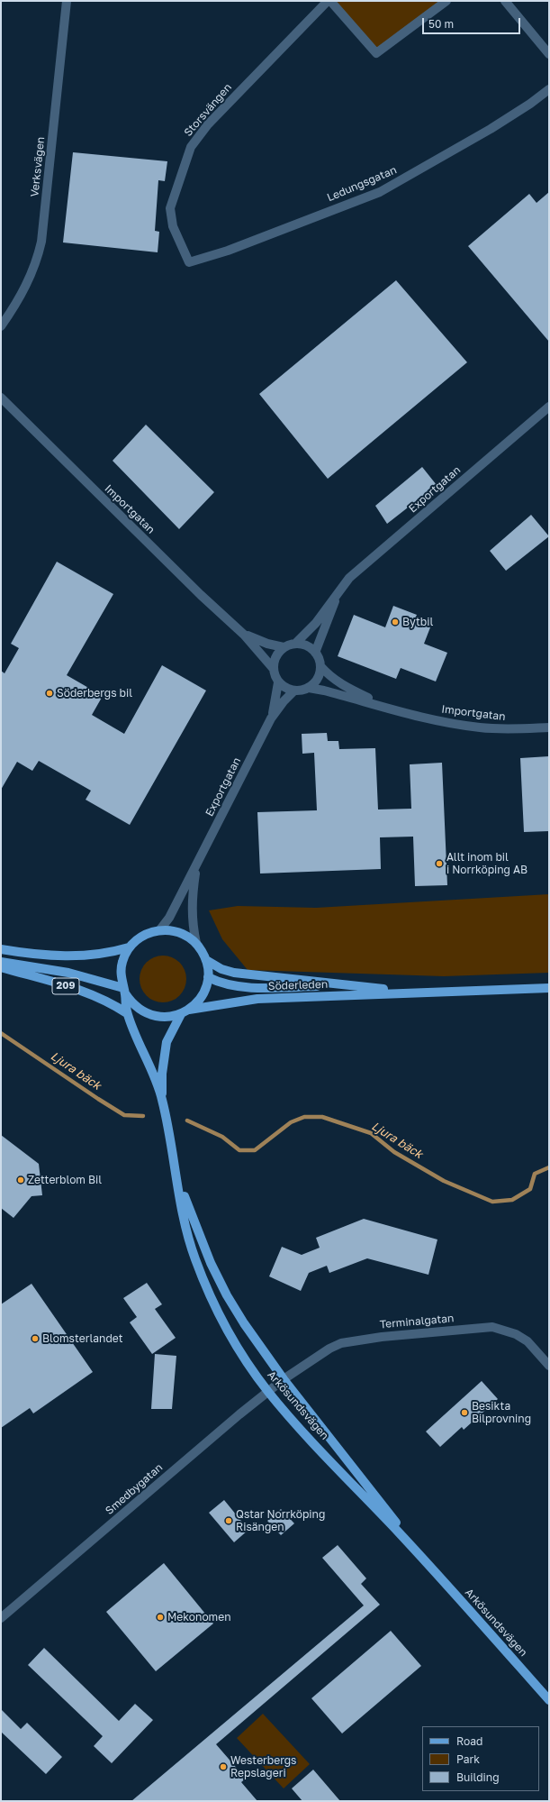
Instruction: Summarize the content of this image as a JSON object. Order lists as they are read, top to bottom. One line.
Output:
{"streets":{"main road":["Söderleden","209","Arkösundsvägen"],"street":["Storsvängen","Verksvägen","Ledungsgatan","Exportgatan","Importgatan","Terminalgatan","Smedbygatan"]},"crossings":[["Storsvängen","Ledungsgatan"],["Exportgatan","Importgatan"],["Exportgatan","Söderleden"],["Exportgatan","209"],["Exportgatan","Arkösundsvägen"],["Söderleden","209"],["Söderleden","Arkösundsvägen"],["209","Arkösundsvägen"],["Terminalgatan","Arkösundsvägen"],["Terminalgatan","Smedbygatan"],["Arkösundsvägen","Smedbygatan"]],"water":["Ljura bäck"],"places":["Bytbil","Söderbergs bil","Allt inom bil i Norrköping AB","Zetterblom Bil","Blomsterlandet","Besikta Bilprovning","Qstar Norrköping Risängen","Mekonomen","Westerbergs Repslageri"],"legend":["Road","Park","Building"],"scale_bar":"50 m"}
